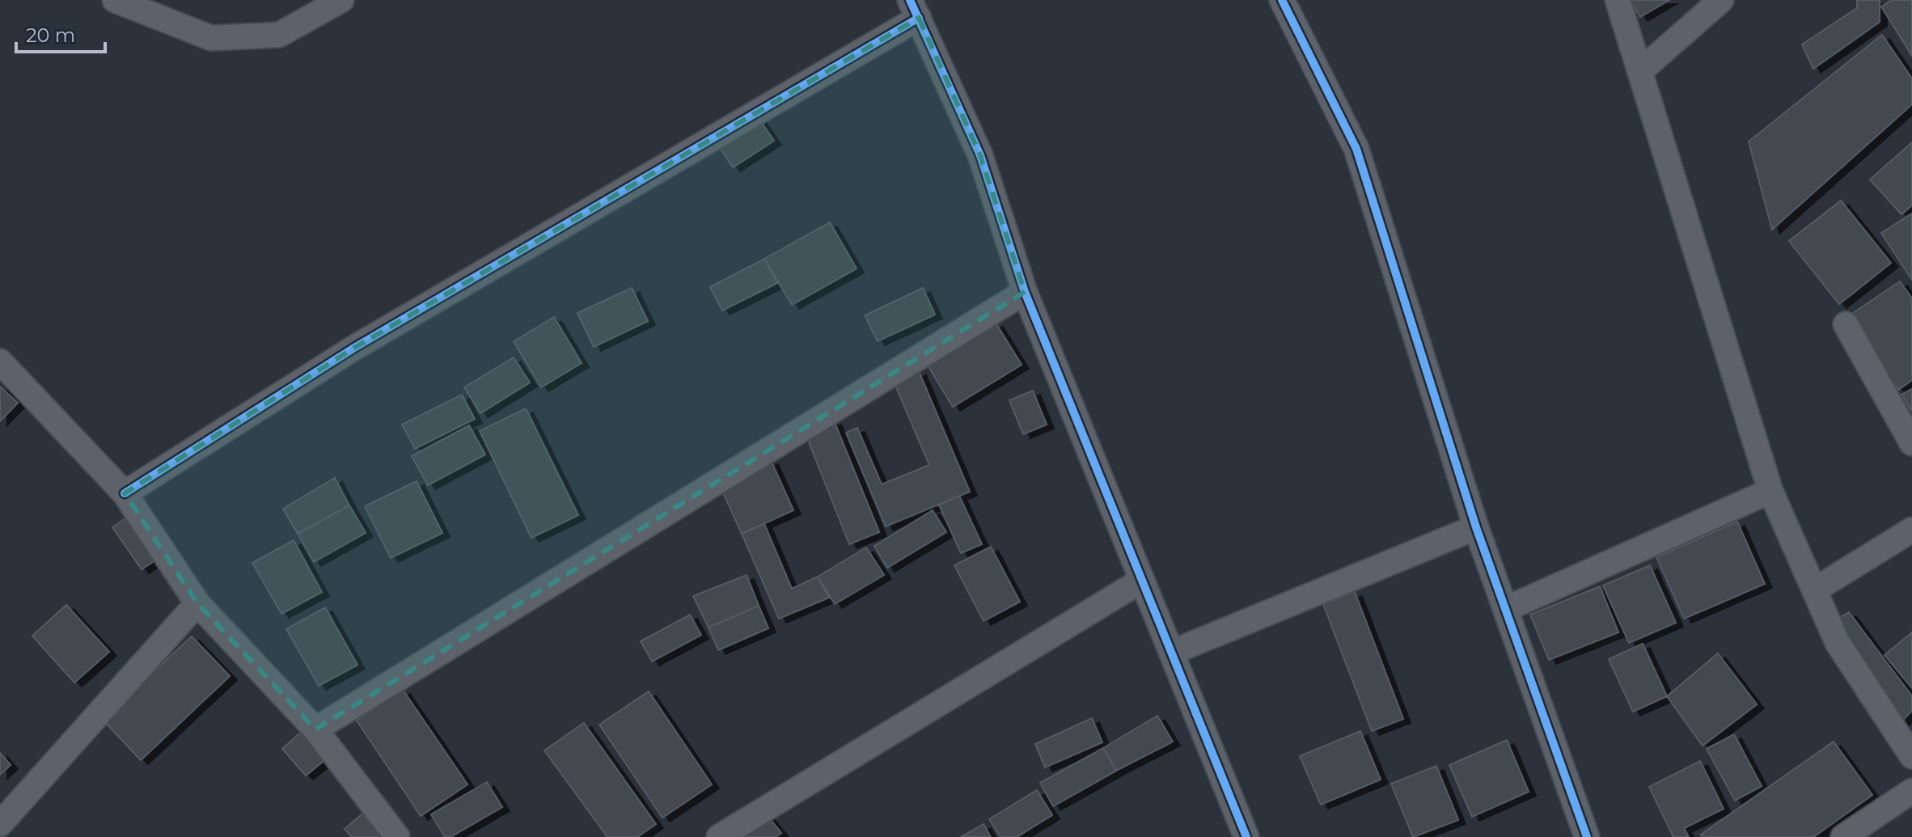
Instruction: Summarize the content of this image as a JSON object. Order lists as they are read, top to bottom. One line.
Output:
{"scale_bar":"20 m"}
